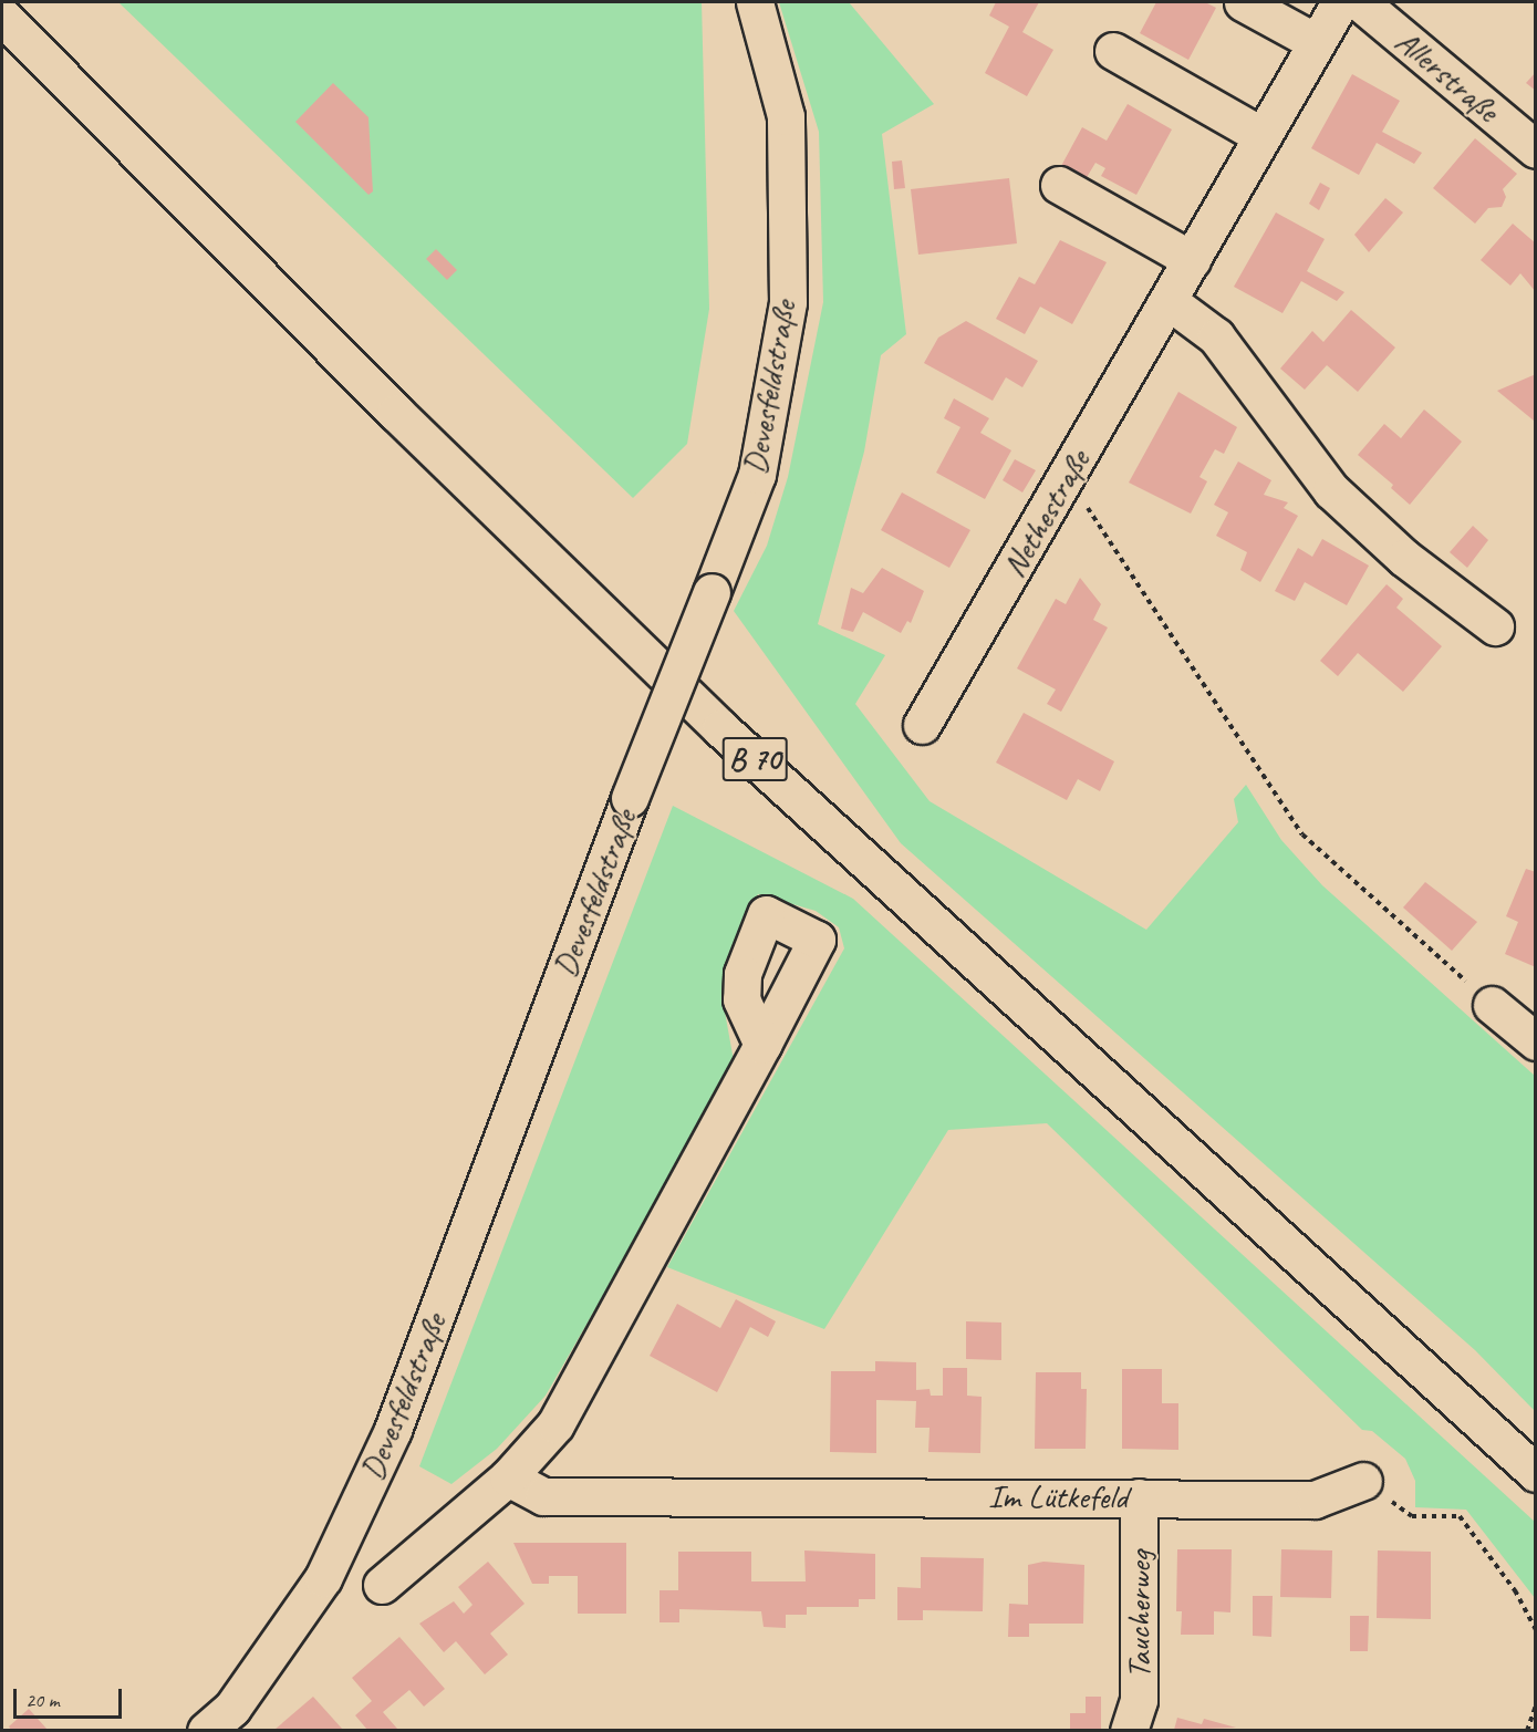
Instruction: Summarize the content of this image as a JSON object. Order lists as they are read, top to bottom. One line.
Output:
{"streets":{"main road":["Allerstraße","Devesfeldstraße","Nethestraße","B 70","Im Lütkefeld","Taucherweg"]},"crossings":[["Im Lütkefeld","Taucherweg"]],"scale_bar":"20 m"}
